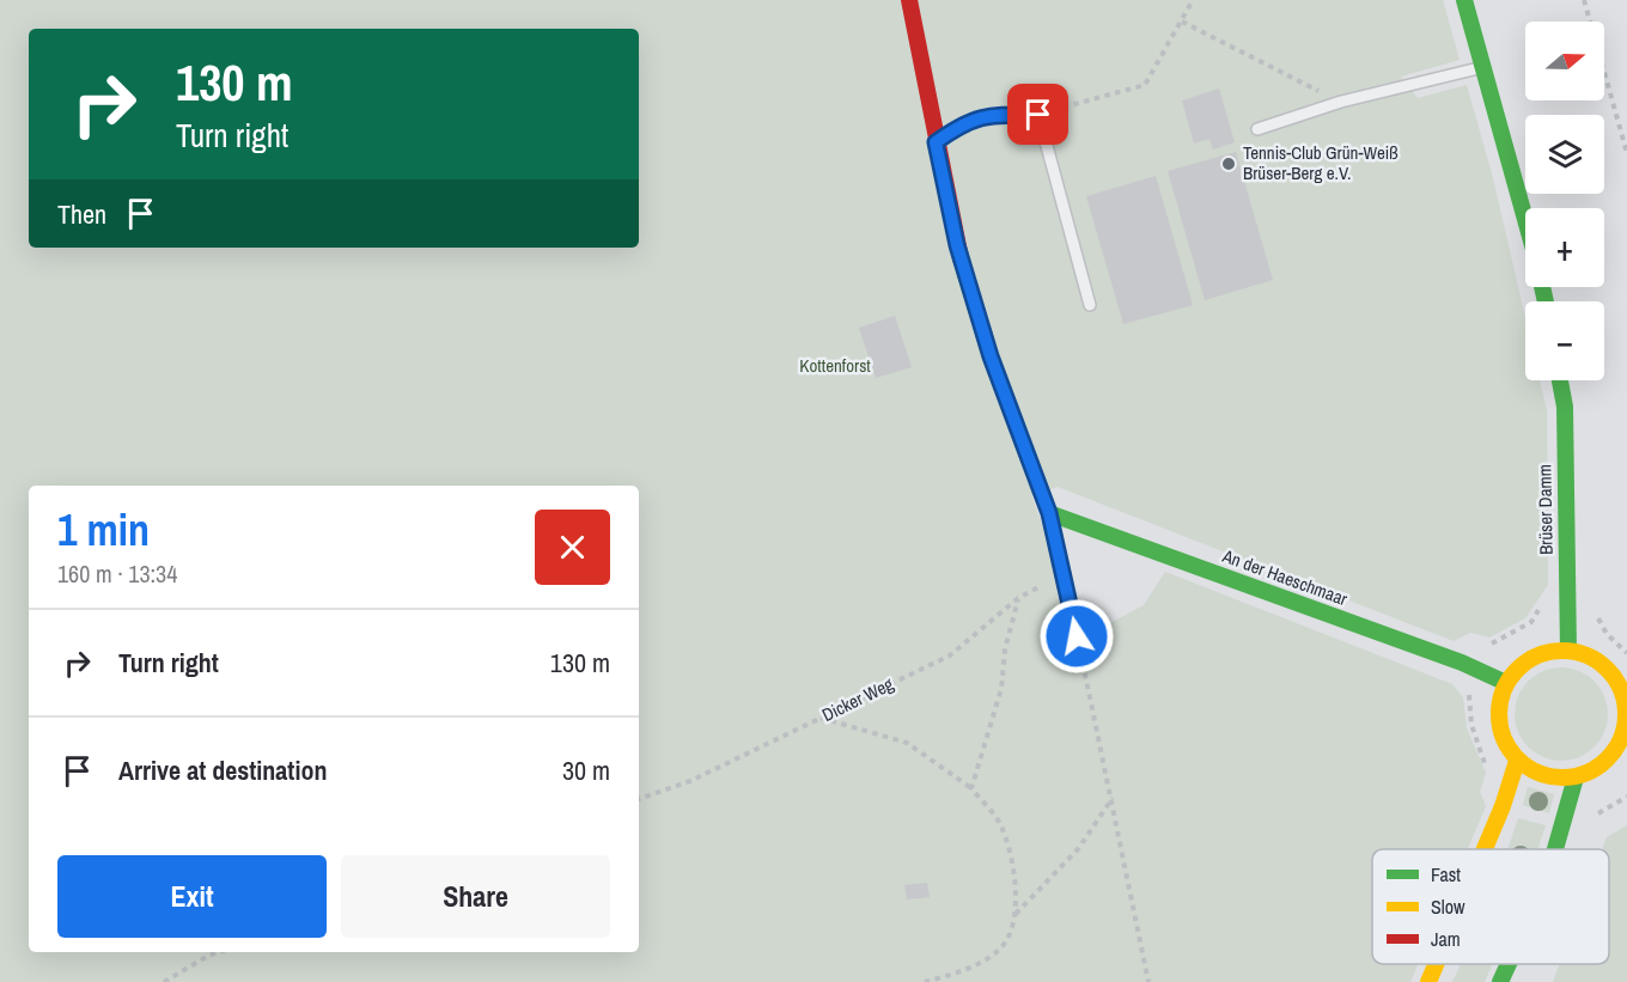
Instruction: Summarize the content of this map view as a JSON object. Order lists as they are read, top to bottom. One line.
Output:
{"streets":{"street":["Brüser Damm","An der Haeschmaar"],"path":["Dicker Weg"]},"crossings":[["Brüser Damm","An der Haeschmaar"]],"parks":["Kottenforst"],"places":["Tennis-Club Grün-Weiß Brüser-Berg e.V."],"legend":["Fast","Slow","Jam"],"north":"right","page":{"map_buttons":["+","−"],"turn":["130 m","Turn right"],"then":"Then","heading":["1 min","160 m · 13:34"],"list":[{"name":"Turn right","value":"130 m"},{"name":"Arrive at destination","value":"30 m"}],"buttons":["Exit","Share"]}}
